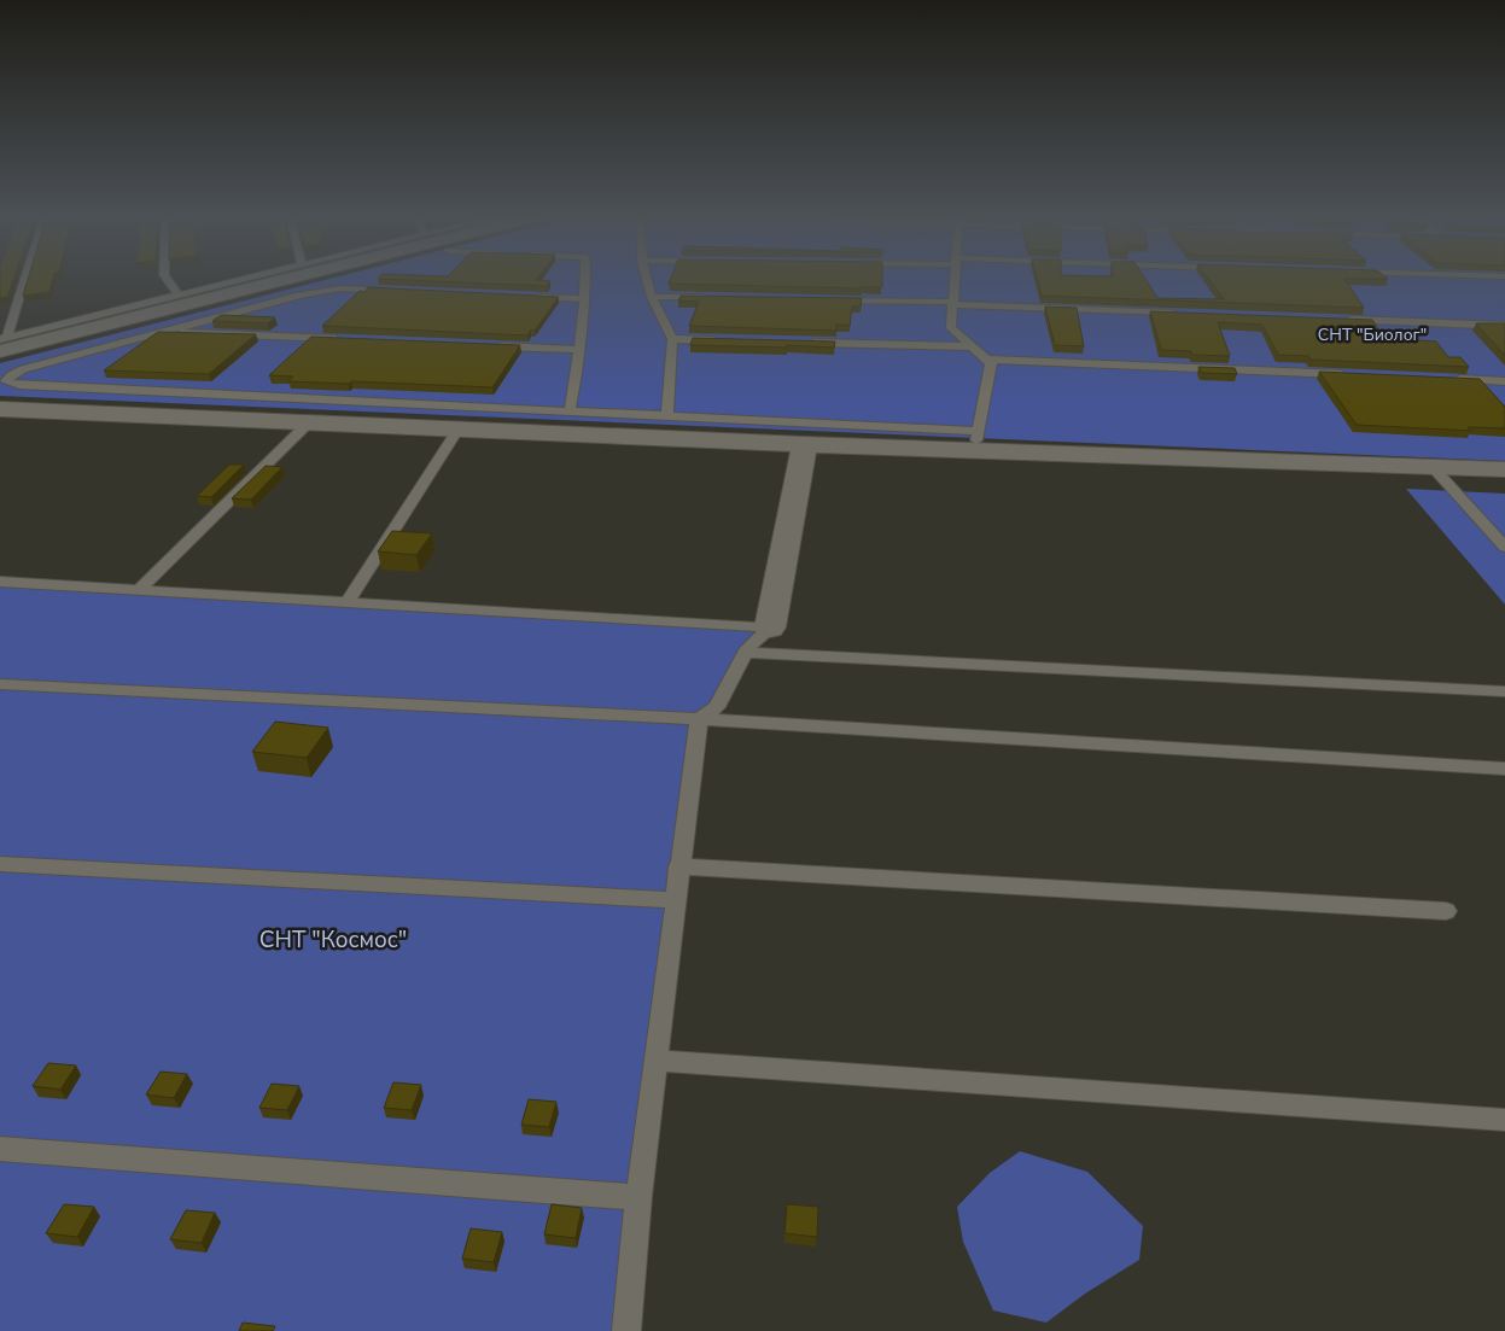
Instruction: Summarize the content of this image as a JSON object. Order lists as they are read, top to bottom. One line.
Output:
{"parks":["СНТ \"Биолог\"","СНТ \"Космос\""]}
